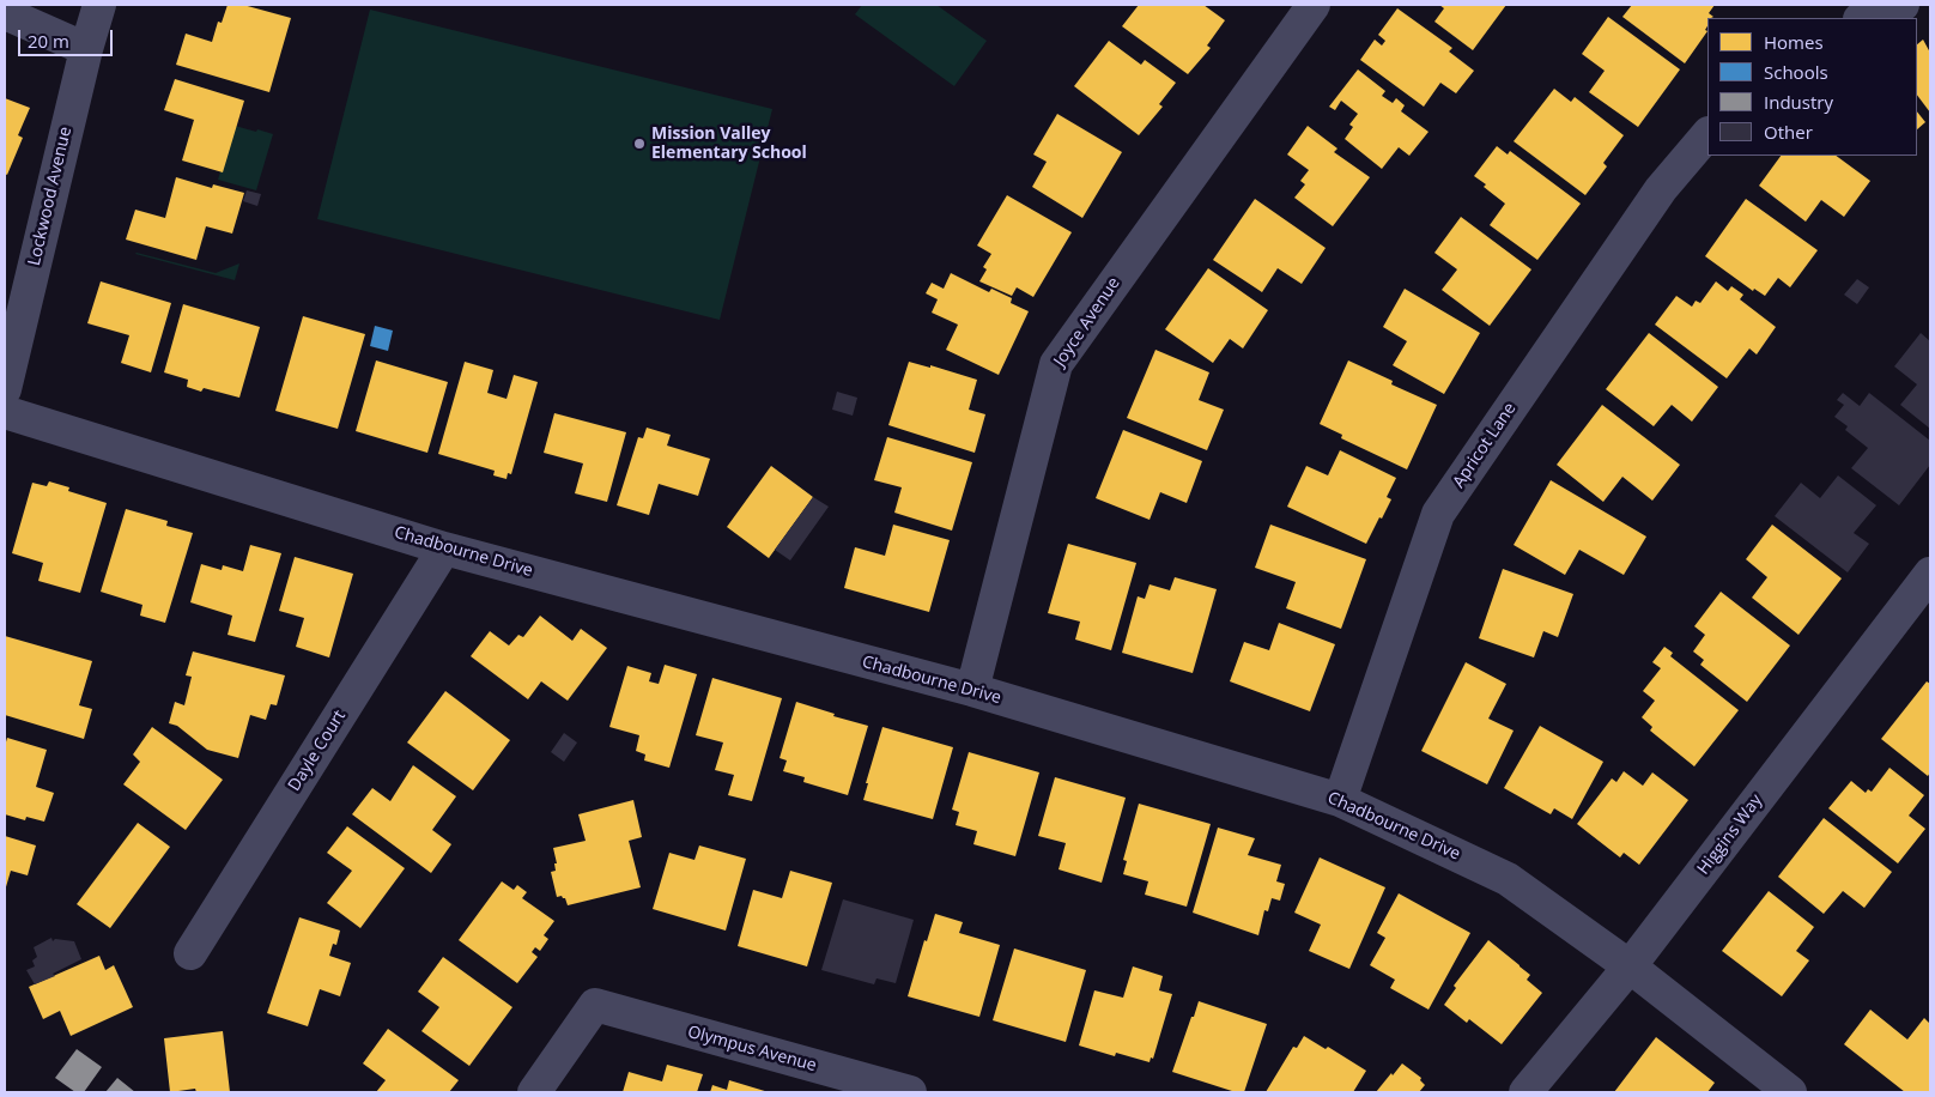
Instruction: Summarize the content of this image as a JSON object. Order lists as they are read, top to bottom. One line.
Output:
{"streets":{"street":["Lockwood Avenue","Joyce Avenue","Apricot Lane","Chadbourne Drive","Dayle Court","Higgins Way","Olympus Avenue"]},"crossings":[["Joyce Avenue","Chadbourne Drive"],["Apricot Lane","Chadbourne Drive"],["Chadbourne Drive","Dayle Court"],["Chadbourne Drive","Higgins Way"]],"places":["Mission Valley Elementary School"],"legend":["Homes","Schools","Industry","Other"],"scale_bar":"20 m"}
